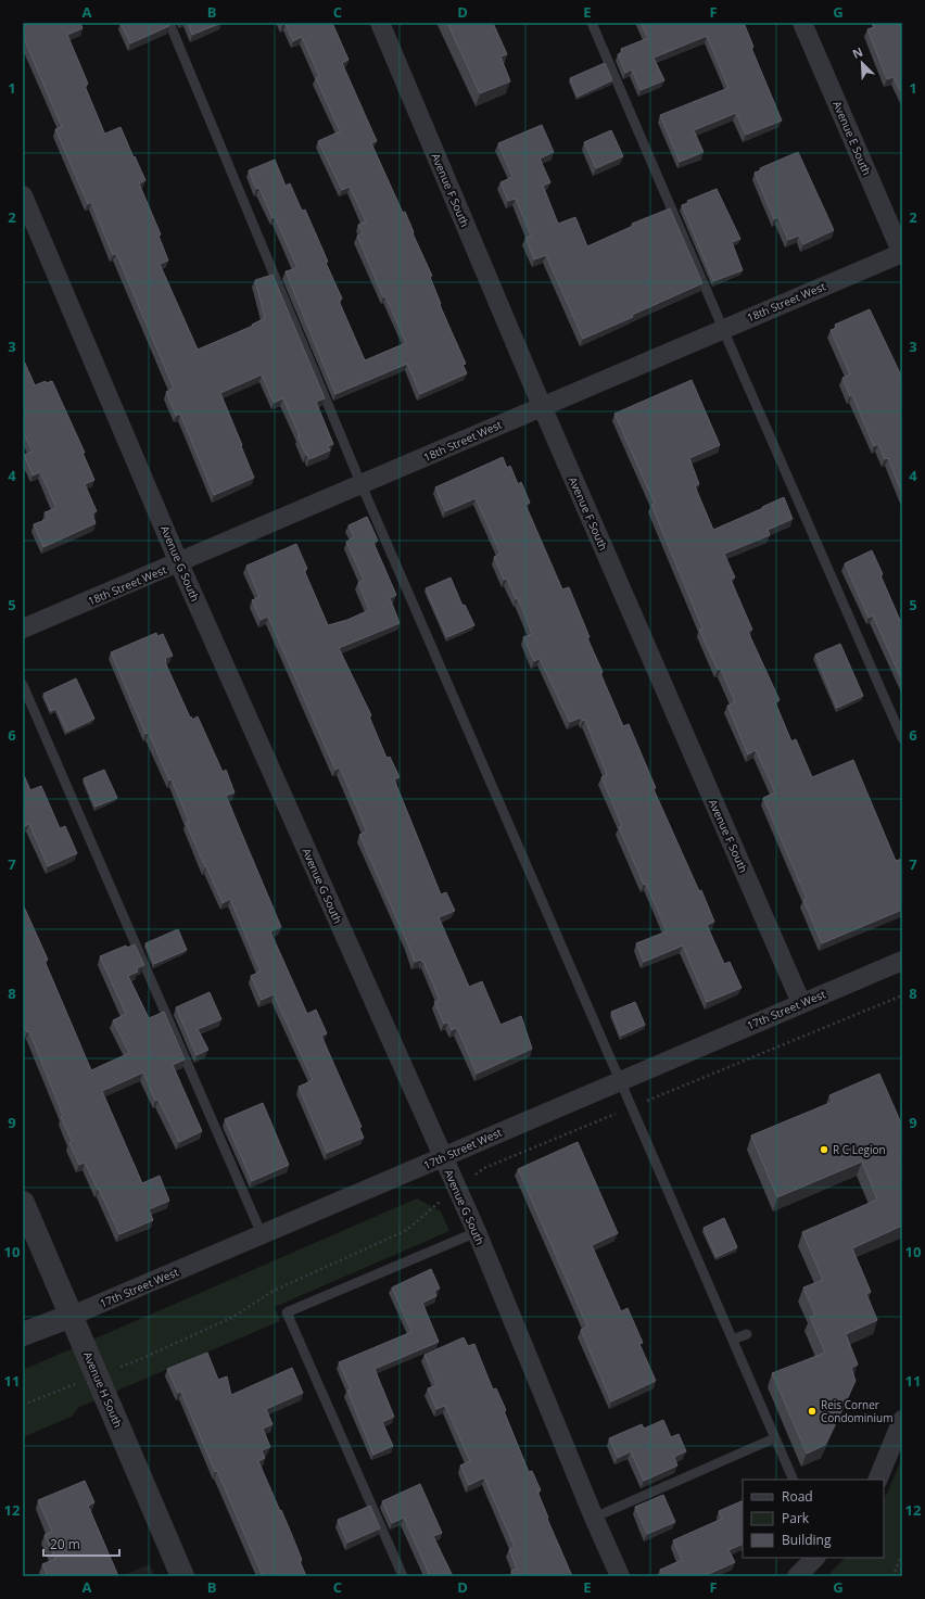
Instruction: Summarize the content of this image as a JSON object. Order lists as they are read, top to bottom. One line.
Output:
{"streets":{"street":["Avenue E South","Avenue F South","18th Street West","Avenue G South","17th Street West","Avenue H South"]},"crossings":[["Avenue E South","18th Street West"],["Avenue F South","18th Street West"],["Avenue F South","17th Street West"],["18th Street West","Avenue G South"],["Avenue G South","17th Street West"],["17th Street West","Avenue H South"]],"places":["R C Legion","Reis Corner Condominium"],"legend":["Road","Park","Building"],"scale_bar":"20 m","north":"top left","grid":{"columns":["A","B","C","D","E","F","G"],"rows":["1","2","3","4","5","6","7","8","9","10","11","12"]}}
